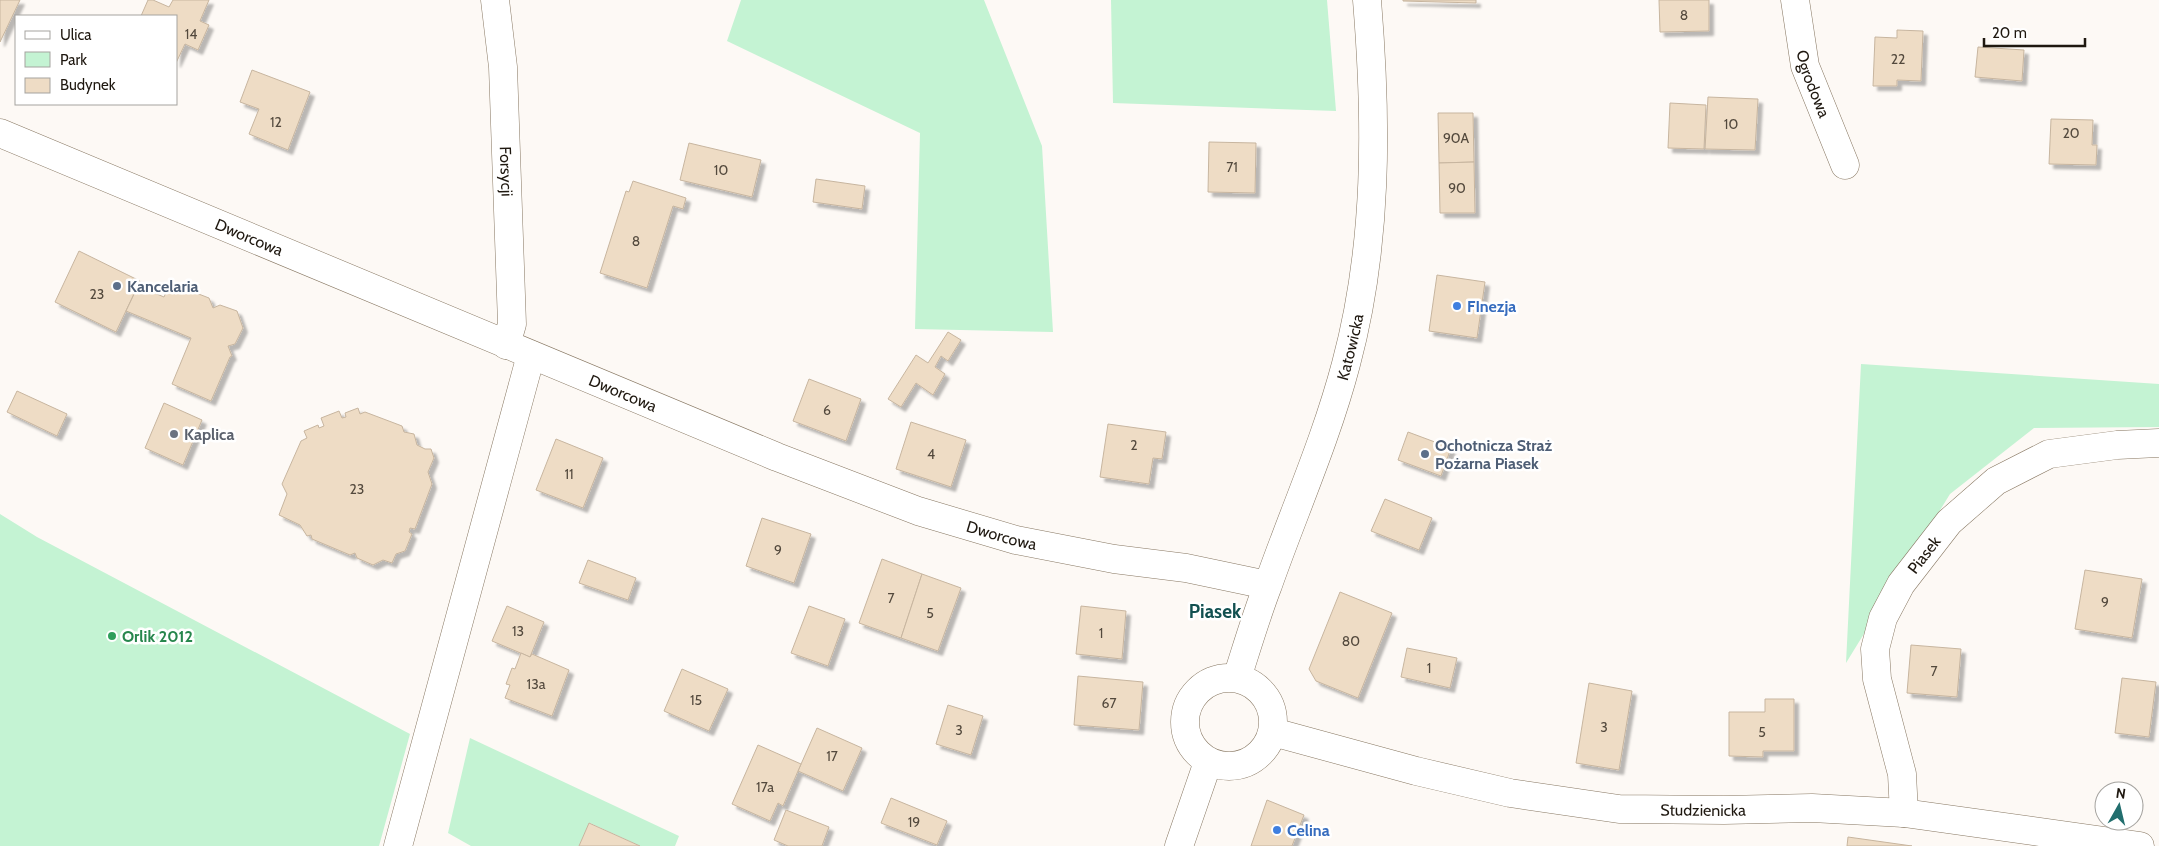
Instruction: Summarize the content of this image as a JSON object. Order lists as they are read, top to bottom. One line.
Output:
{"streets":{"street":["Ogrodowa","Forsycji","Dworcowa","Katowicka","Piasek","Studzienicka"]},"crossings":[["Forsycji","Dworcowa"],["Dworcowa","Katowicka"],["Katowicka","Studzienicka"],["Piasek","Studzienicka"]],"districts":["Piasek"],"places":["Kancelaria","FInezja","Kaplica","Ochotnicza Straż Pożarna Piasek","Orlik 2012","Celina"],"house_numbers":["8","14","22","12","10","20","90A","71","10","90","8","23","6","2","4","11","23","9","7","9","5","13","1","80","1","7","13a","15","67","3","3","5","17","17a","19"],"legend":["Ulica","Park","Budynek"],"scale_bar":"20 m","north":"top"}
